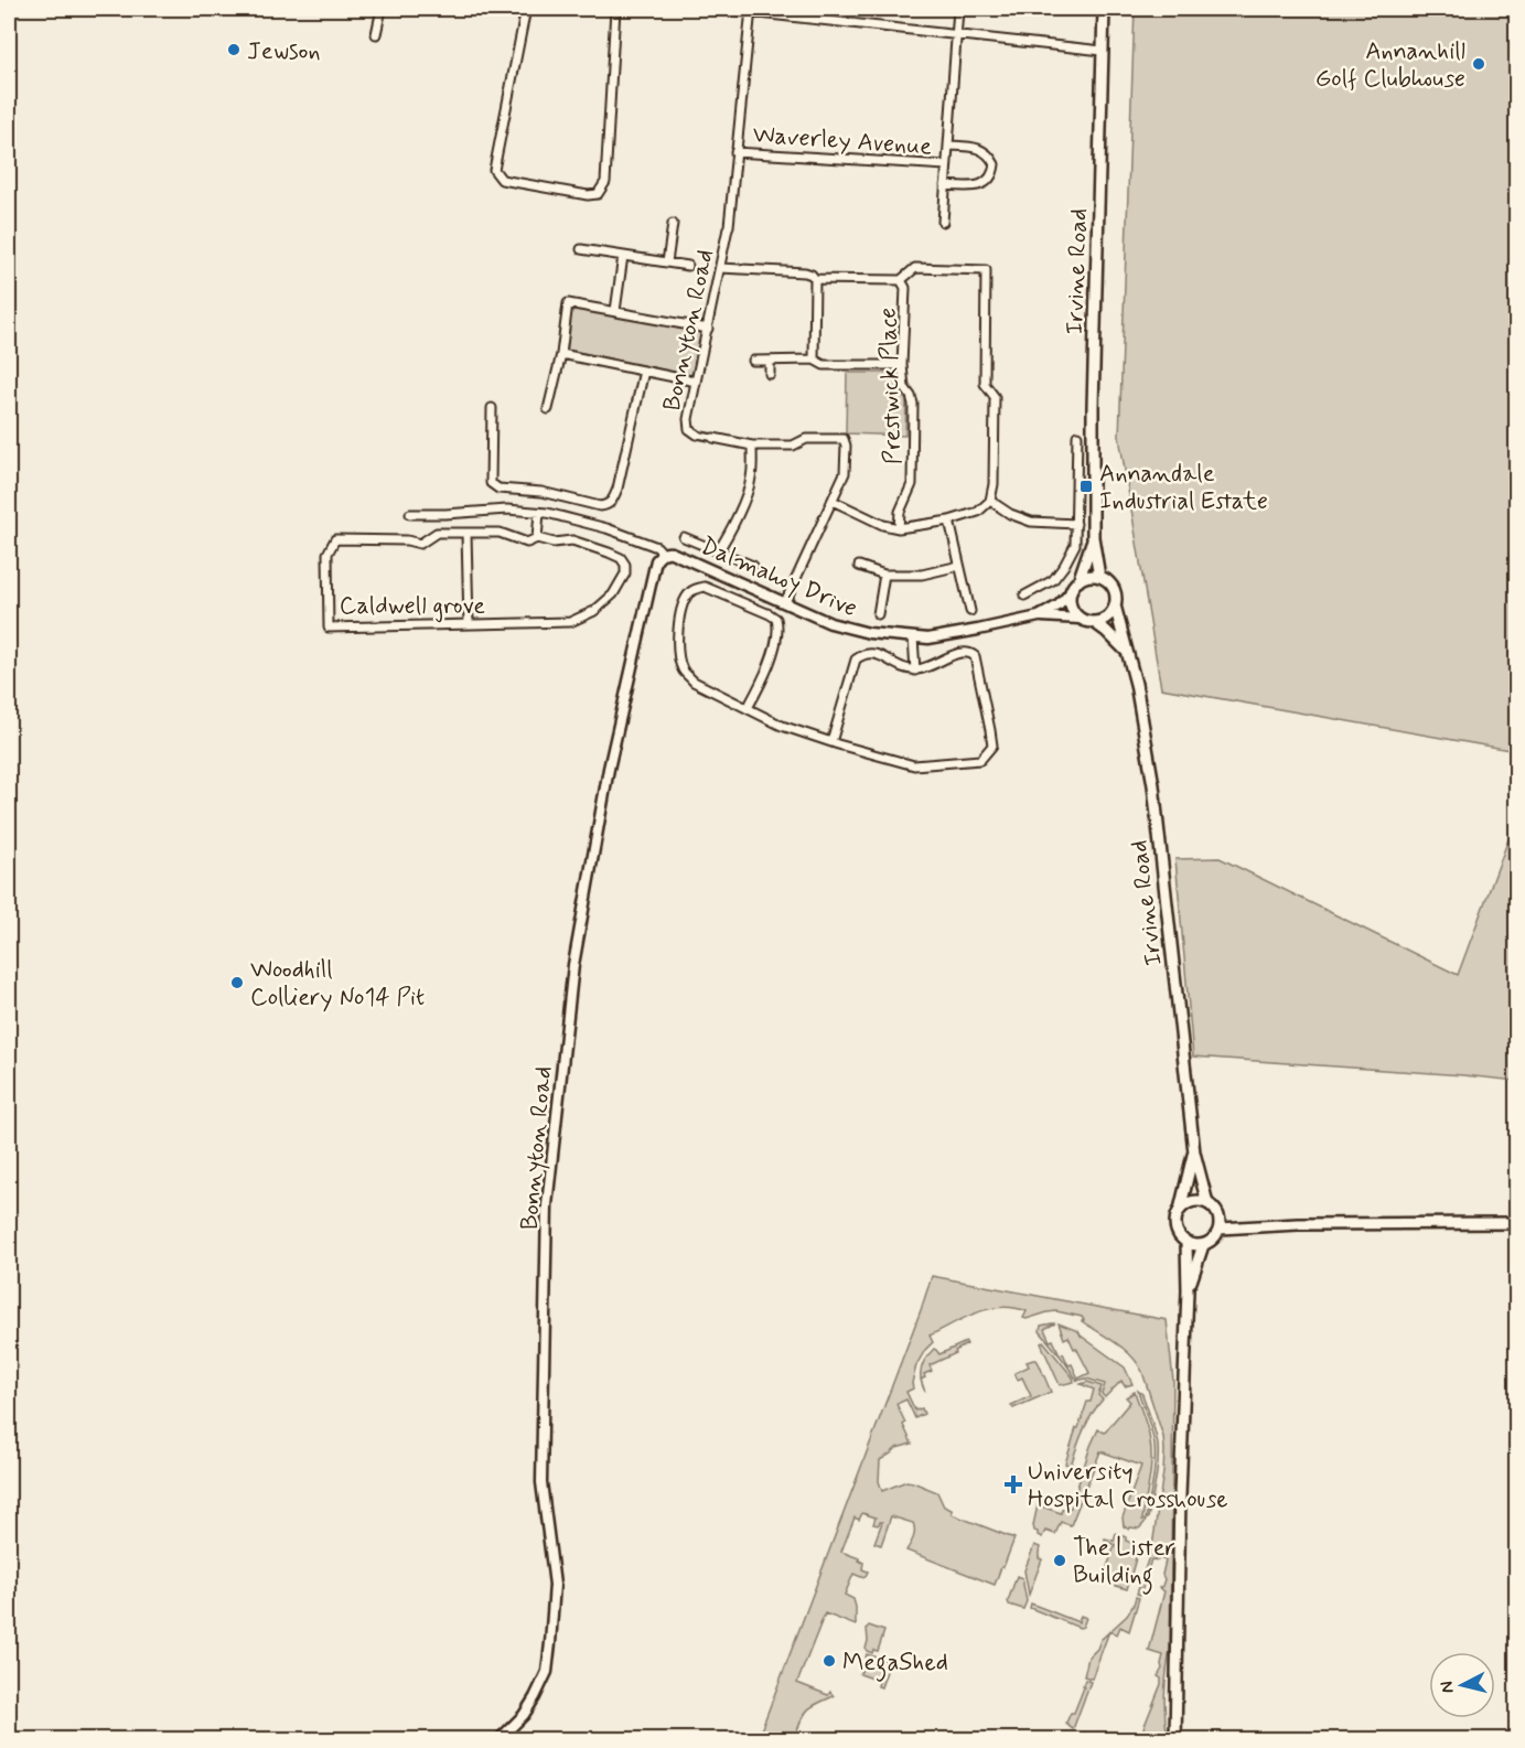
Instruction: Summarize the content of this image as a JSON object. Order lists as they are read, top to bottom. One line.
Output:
{"streets":{"main road":["Irvine Road"],"street":["Waverley Avenue","Bonnyton Road","Prestwick Place","Dalmahoy Drive","Caldwell grove"]},"crossings":[["Waverley Avenue","Bonnyton Road"],["Bonnyton Road","Dalmahoy Drive"]],"places":{"other":["Jewson","Annanhill Golf Clubhouse","Woodhill Colliery No14 Pit","The Lister Building","MegaShed"],"transit":["Annandale Industrial Estate"],"health":["University Hospital Crosshouse"]},"north":"left"}
